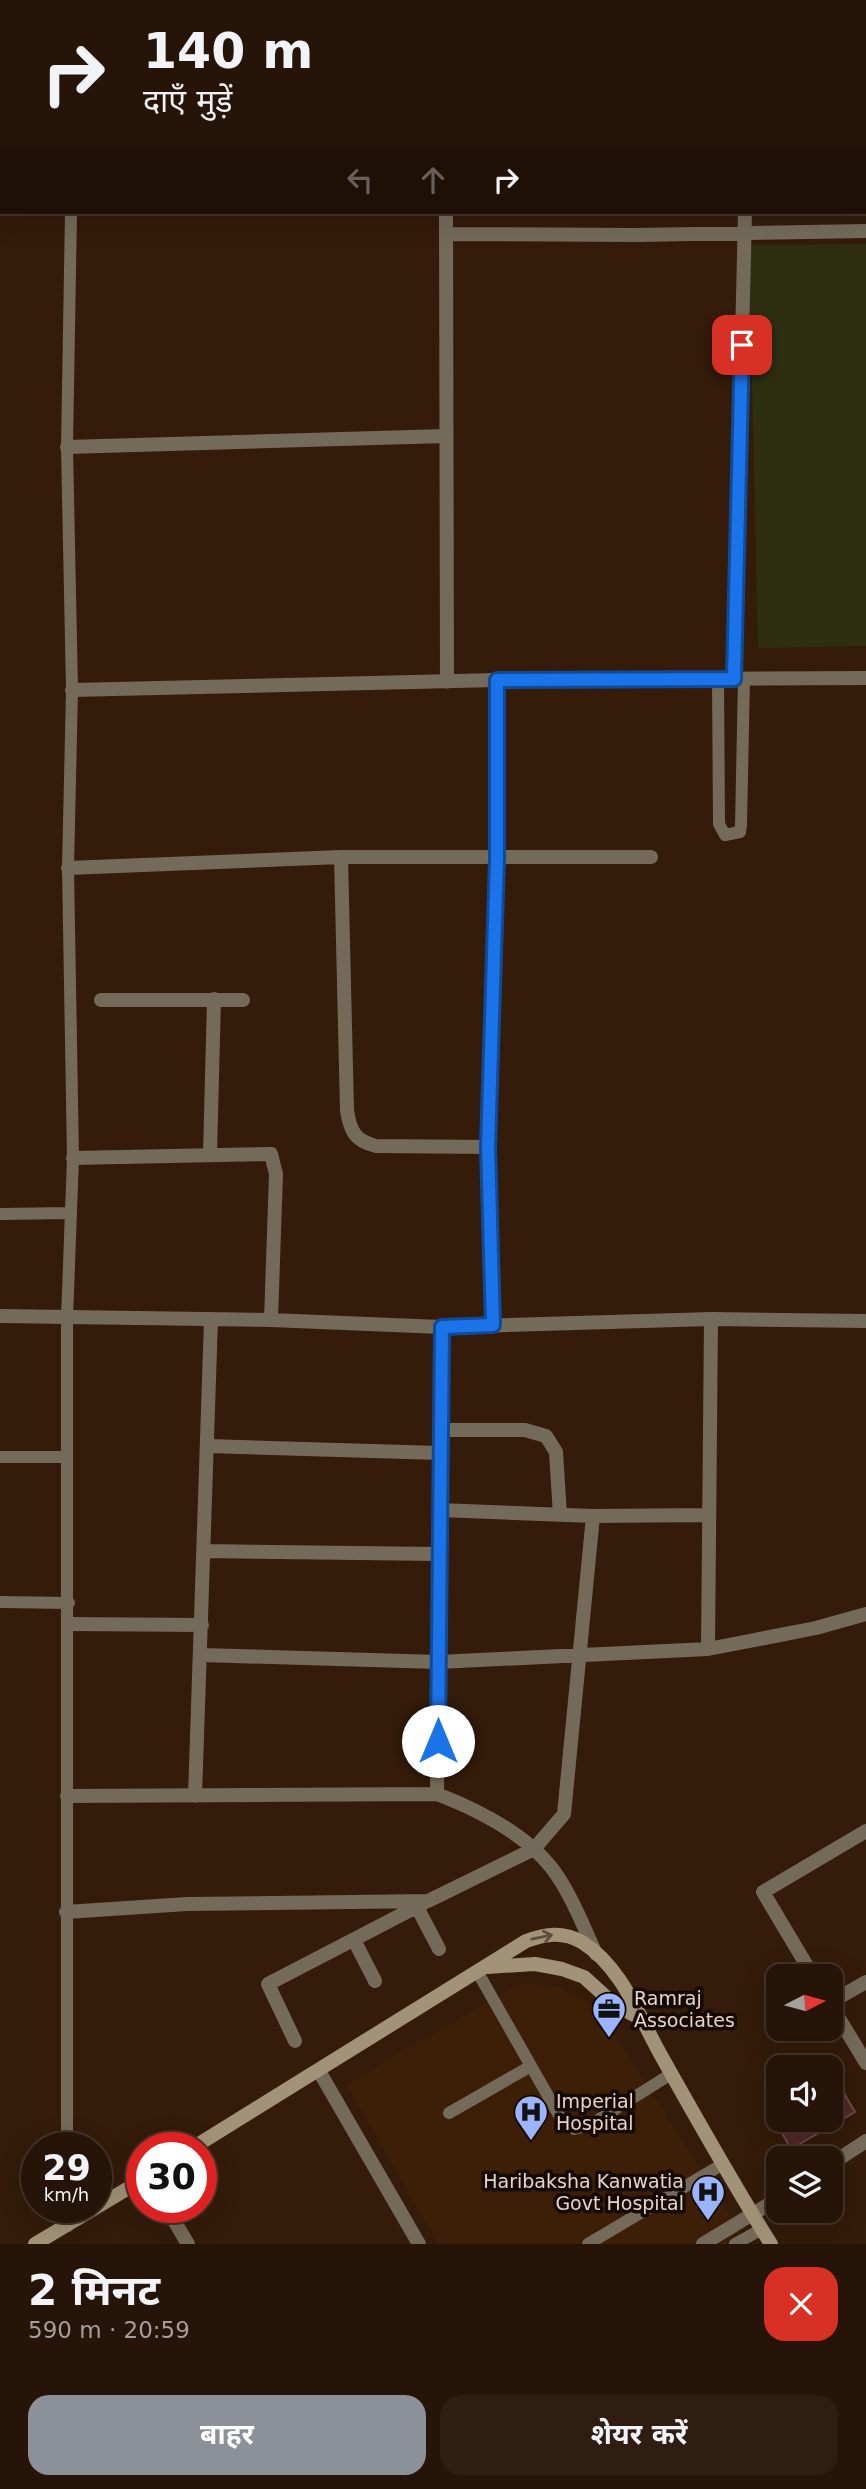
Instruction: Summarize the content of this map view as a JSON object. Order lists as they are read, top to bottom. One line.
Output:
{"places":{"office":["Ramraj Associates"],"hospital":["Imperial Hospital","Haribaksha Kanwatia Govt Hospital"]},"north":"right","page":{"turn":["140 m","दाएँ मुड़ें"],"speed":"29 km/h","limit":"30","heading":["2 मिनट","590 m · 20:59"],"buttons":["बाहर","शेयर करें"]}}
